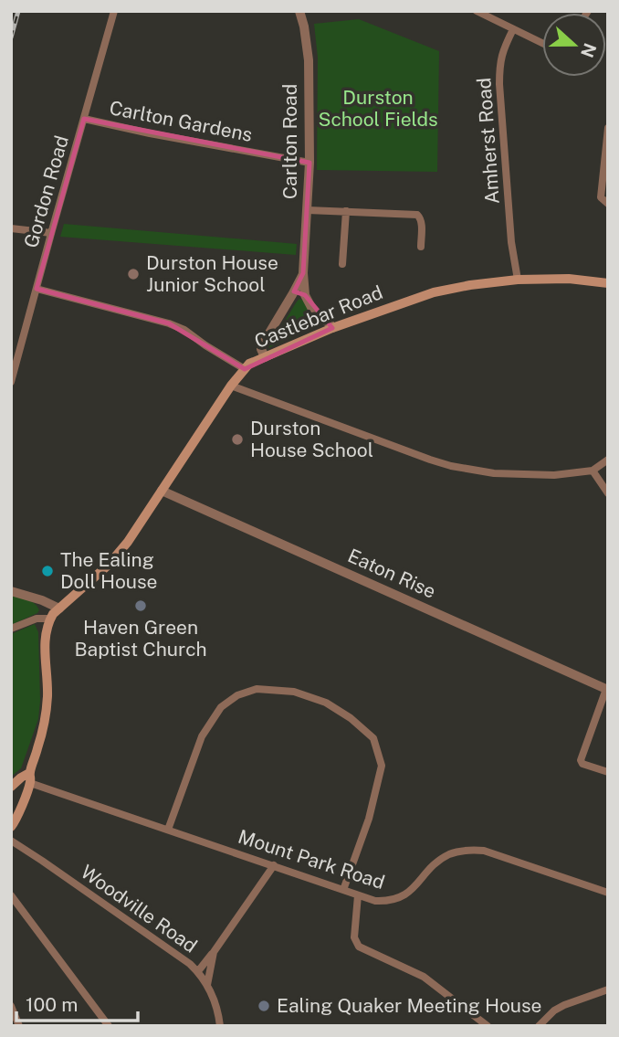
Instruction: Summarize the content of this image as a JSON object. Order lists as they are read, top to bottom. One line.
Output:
{"streets":{"main road":["Castlebar Road"],"street":["Carlton Gardens","Amherst Road","Carlton Road","Gordon Road","Eaton Rise","Mount Park Road","Woodville Road"]},"crossings":[["Carlton Gardens","Carlton Road"],["Carlton Gardens","Gordon Road"],["Amherst Road","Castlebar Road"],["Carlton Road","Castlebar Road"],["Castlebar Road","Eaton Rise"]],"parks":["Durston School Fields"],"places":["Durston House Junior School","Durston House School","The Ealing Doll House","Haven Green Baptist Church","Ealing Quaker Meeting House"],"scale_bar":"100 m","north":"right"}
